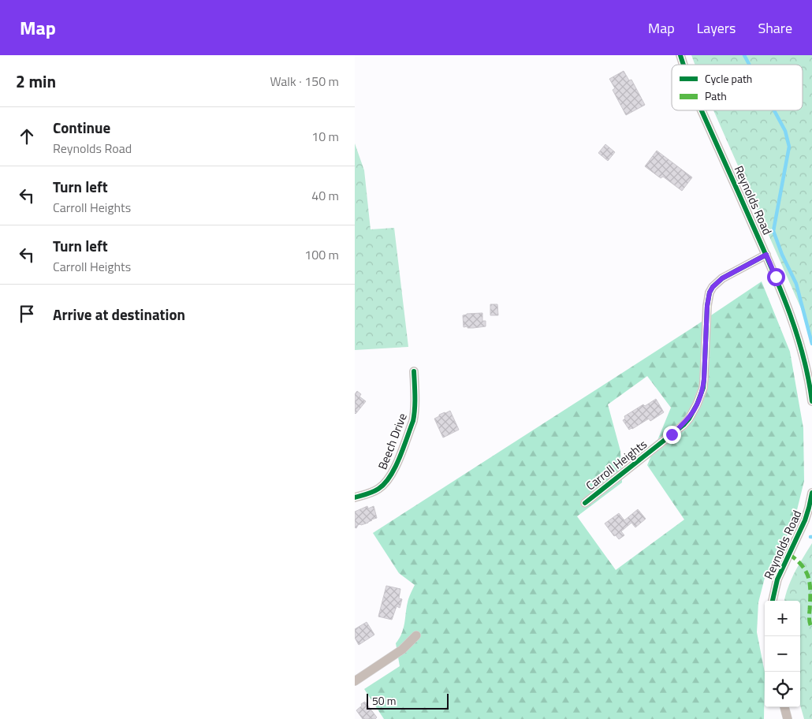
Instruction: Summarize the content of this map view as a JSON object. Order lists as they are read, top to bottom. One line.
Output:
{"streets":{"street":["Reynolds Road","Beech Drive","Carroll Heights"]},"crossings":[["Reynolds Road","Carroll Heights"]],"legend":["Cycle path","Path"],"scale_bar":"50 m","page":{"header":"Map","nav":["Map","Layers","Share"],"heading":["2 min","Walk · 150 m"],"list":[["Continue","Reynolds Road","10 m"],["Turn left","Carroll Heights","40 m"],["Turn left","Carroll Heights","100 m"],"Arrive at destination"],"map_buttons":["+","−"],"scale":"50 m"}}
